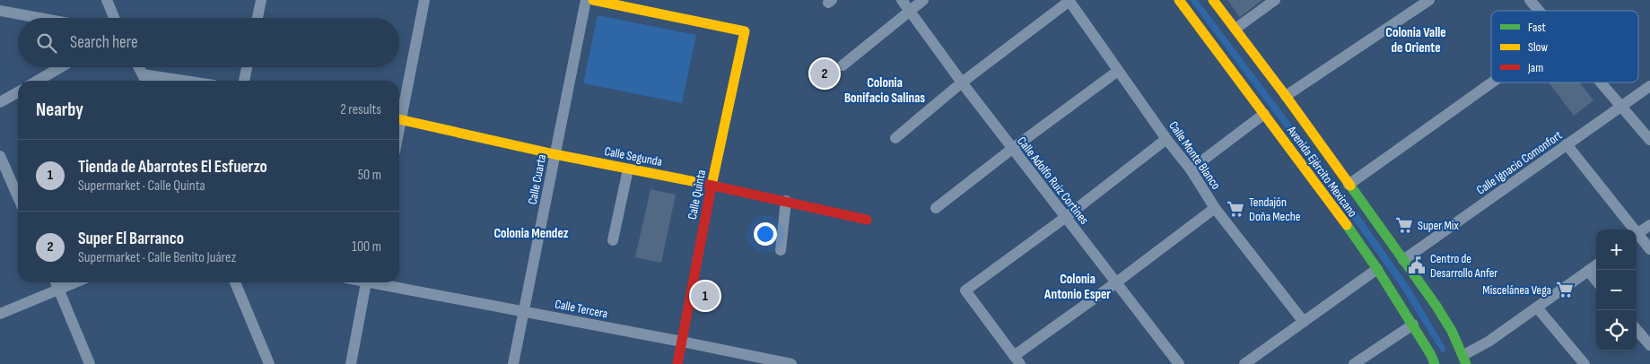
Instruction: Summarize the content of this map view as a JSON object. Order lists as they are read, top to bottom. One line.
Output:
{"streets":{"street":["Calle Monte Blanco","Calle Segunda","Calle Ignacio Comonfort","Avenida Ejército Mexicano","Calle Cuarta","Calle Adolfo Ruiz Cortines","Calle Quinta","Calle Tercera"]},"crossings":[["Calle Segunda","Calle Cuarta"],["Calle Segunda","Calle Quinta"],["Calle Ignacio Comonfort","Avenida Ejército Mexicano"],["Calle Cuarta","Calle Tercera"],["Calle Quinta","Calle Tercera"]],"districts":["Colonia Valle de Oriente","Colonia Bonifacio Salinas","Colonia Mendez","Colonia Antonio Esper"],"places":{"supermarket":["Tendajón Doña Meche","Super Mix","Miscelánea Vega"],"public building":["Centro de Desarrollo Anfer"]},"legend":["Fast","Slow","Jam"],"page":{"search":"Search here","pins":["2","1"],"heading":["Nearby","2 results"],"list":[{"mark":"1","name":"Tienda de Abarrotes El Esfuerzo","note":"Supermarket · Calle Quinta","value":"50 m"},{"mark":"2","name":"Super El Barranco","note":"Supermarket · Calle Benito Juárez","value":"100 m"}],"map_buttons":["+","−"]}}
